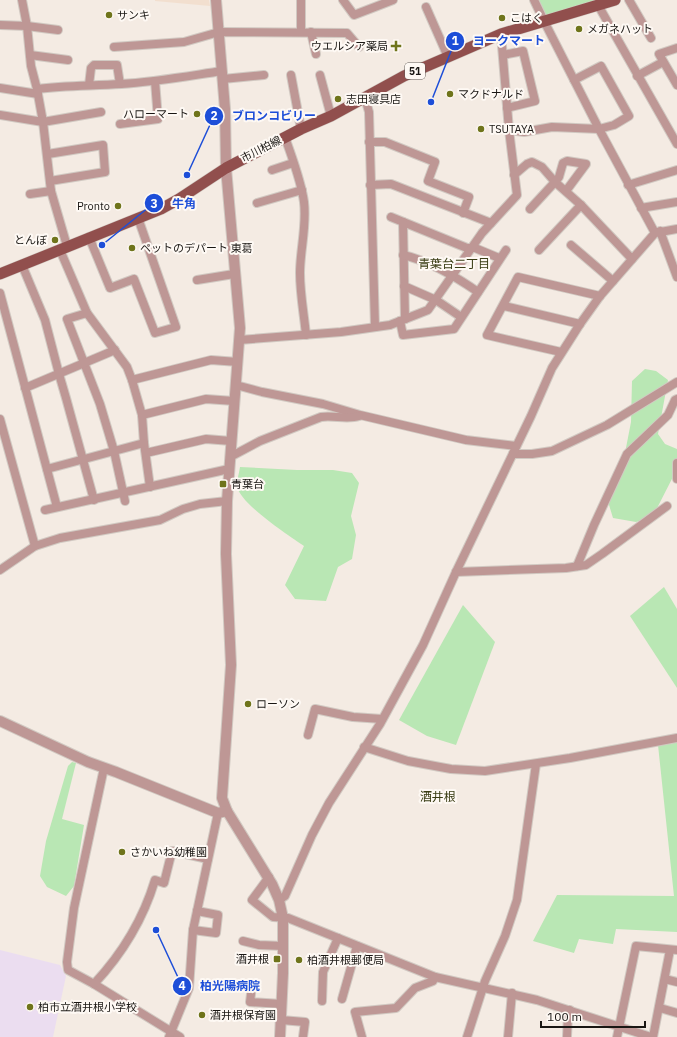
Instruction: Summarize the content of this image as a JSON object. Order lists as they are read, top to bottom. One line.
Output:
{"streets":{"main road":["51","市川柏線"]},"districts":["青葉台二丁目","酒井根"],"places":{"other":["サンキ","こはく","メガネハット","マクドナルド","志田寝具店","ヨークマート","ハローマート","TSUTAYA","ブロンコビリー","Pronto","とんぼ","牛角","ペットのデパート 東葛","ローソン","さかいね幼稚園","柏光陽病院","柏酒井根郵便局","柏市立酒井根小学校","酒井根保育園"],"health":["ウエルシア薬局"],"transit":["青葉台","酒井根"]},"scale_bar":"100 m"}
